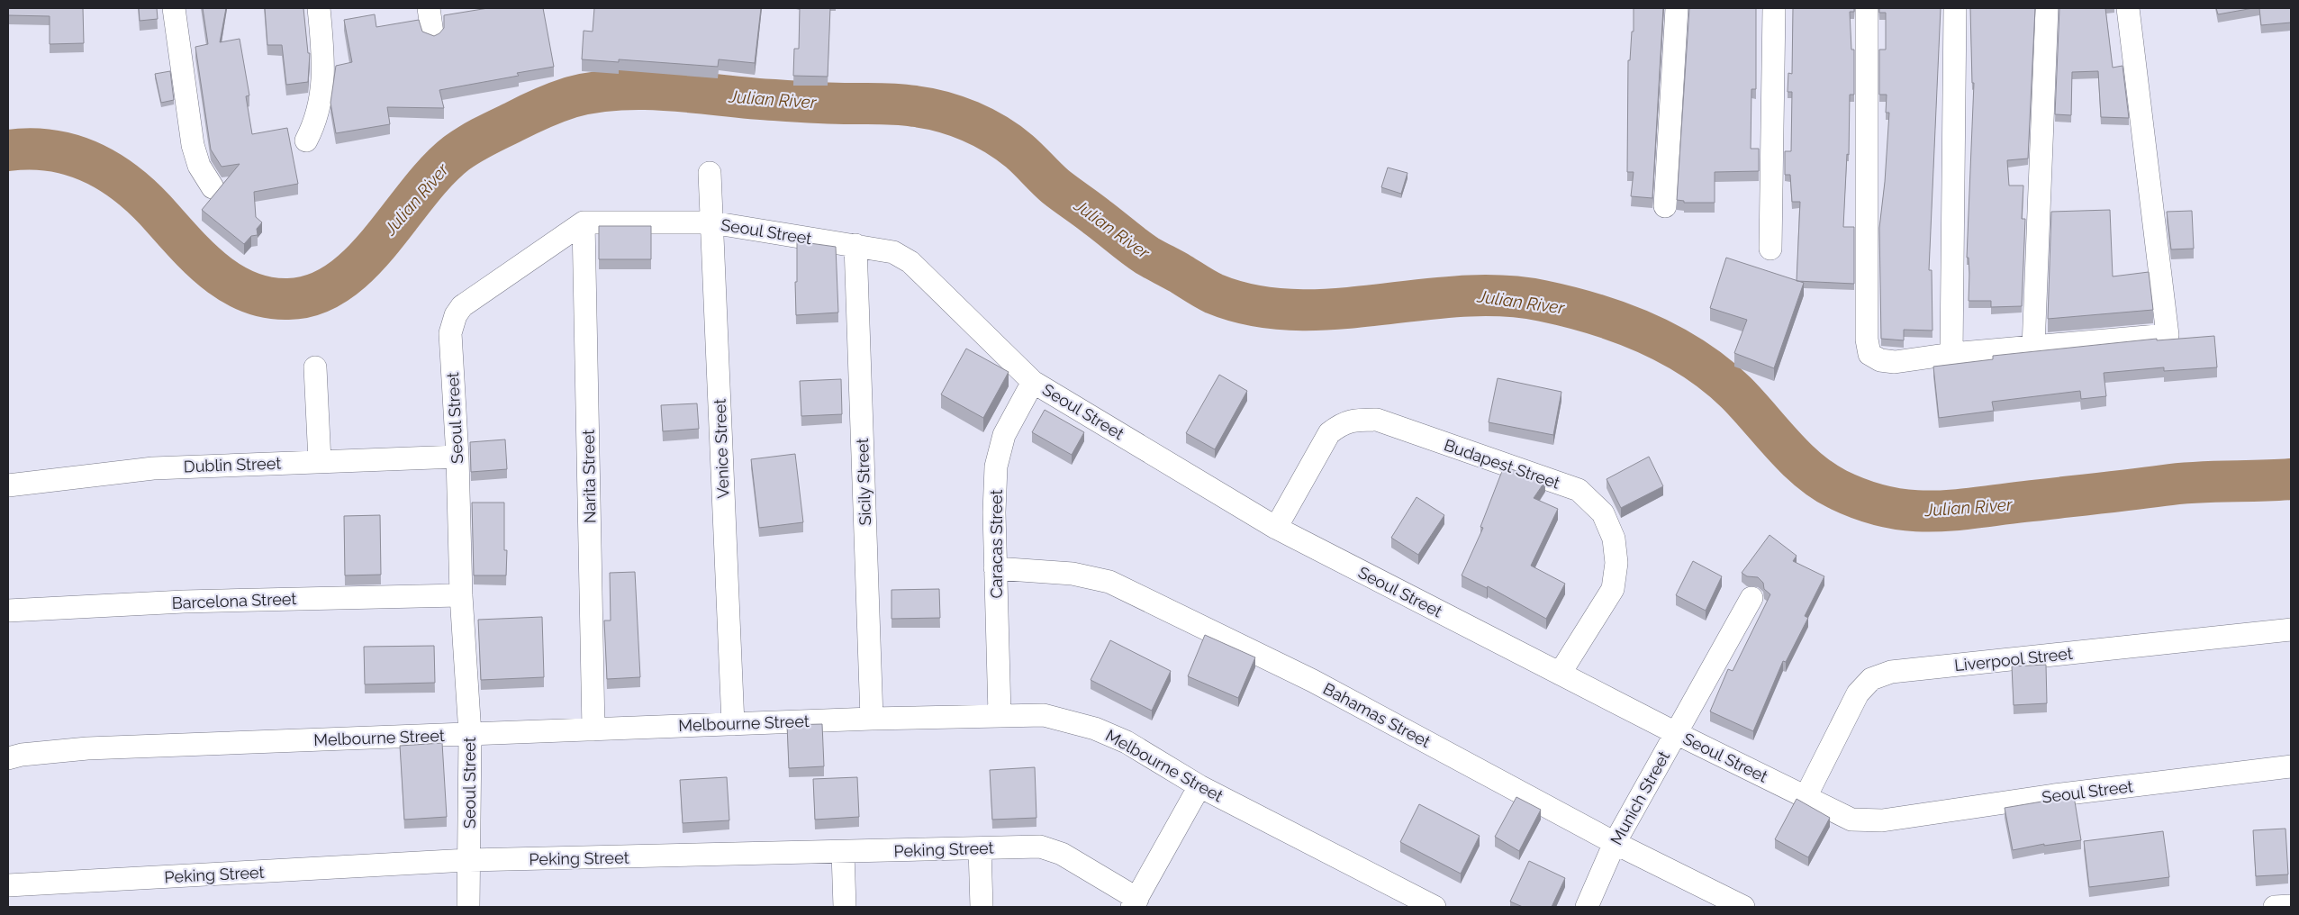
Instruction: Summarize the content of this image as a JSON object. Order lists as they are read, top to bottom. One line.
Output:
{"streets":{"street":["Seoul Street","Venice Street","Budapest Street","Dublin Street","Narita Street","Sicily Street","Caracas Street","Barcelona Street","Liverpool Street","Bahamas Street","Melbourne Street","Munich Street","Peking Street"]},"crossings":[["Seoul Street","Venice Street"],["Seoul Street","Budapest Street"],["Seoul Street","Dublin Street"],["Seoul Street","Narita Street"],["Seoul Street","Sicily Street"],["Seoul Street","Caracas Street"],["Seoul Street","Barcelona Street"],["Seoul Street","Liverpool Street"],["Seoul Street","Melbourne Street"],["Seoul Street","Munich Street"],["Seoul Street","Peking Street"],["Venice Street","Melbourne Street"],["Narita Street","Melbourne Street"],["Sicily Street","Melbourne Street"],["Caracas Street","Bahamas Street"],["Caracas Street","Melbourne Street"],["Bahamas Street","Munich Street"]],"water":["Julian River"]}
